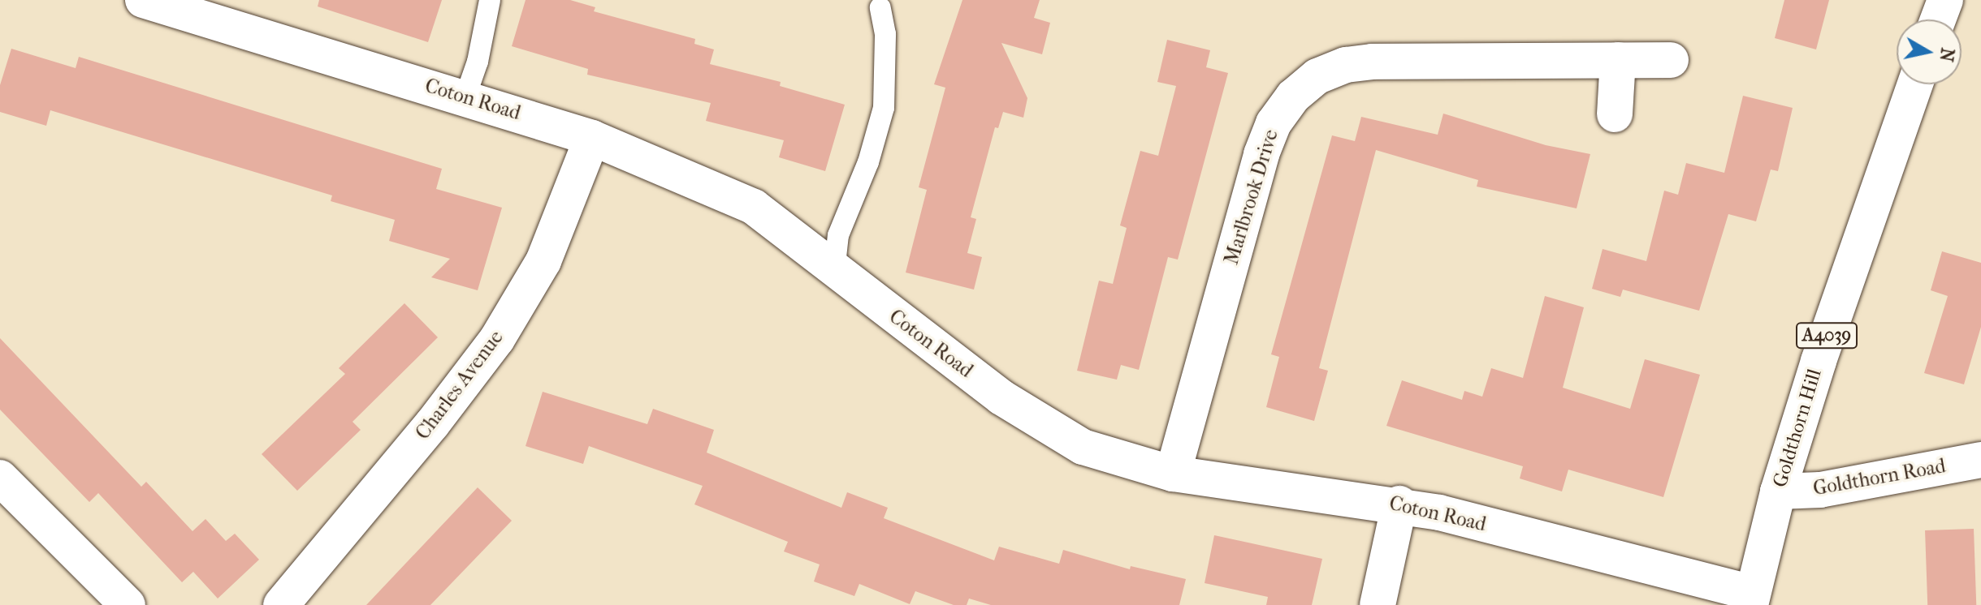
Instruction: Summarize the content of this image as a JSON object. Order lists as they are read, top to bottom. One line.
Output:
{"streets":{"street":["Coton Road","Marlbrook Drive","A4039","Charles Avenue","Goldthorn Hill","Goldthorn Road"]},"crossings":[["Coton Road","Marlbrook Drive"],["Coton Road","Charles Avenue"],["Coton Road","Goldthorn Hill"],["Goldthorn Hill","Goldthorn Road"]],"north":"right"}
